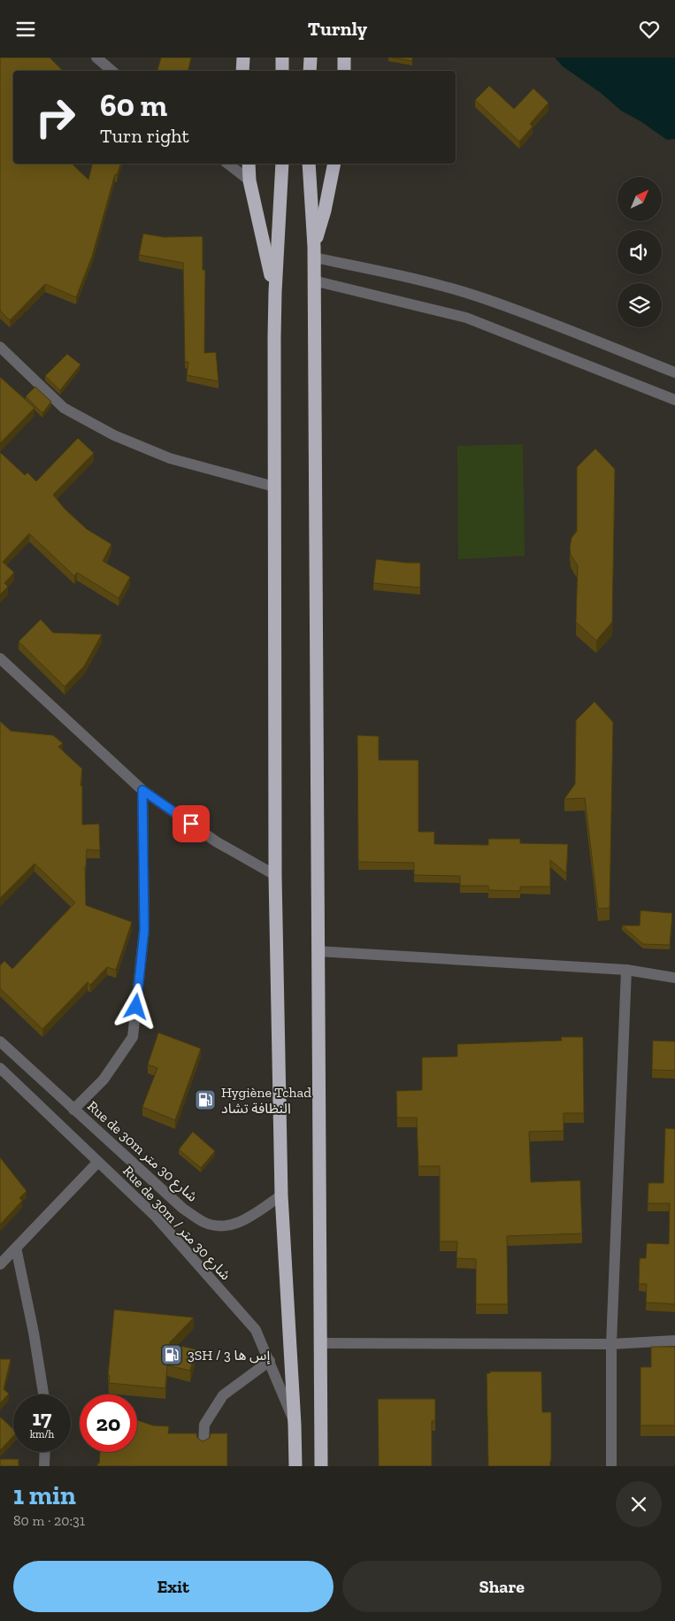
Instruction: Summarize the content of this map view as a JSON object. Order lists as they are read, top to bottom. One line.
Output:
{"streets":{"street":["Rue de 30m شارع 30 متر","Rue de 30m / شارع 30 متر"]},"places":{"fuel station":["Hygiène Tchad النظافة تشاد","3SH / 3 إس ها"]},"north":"top right","page":{"header":"Turnly","turn":["60 m","Turn right"],"speed":"17 km/h","limit":"20","heading":["1 min","80 m · 20:31"],"buttons":["Exit","Share"]}}
